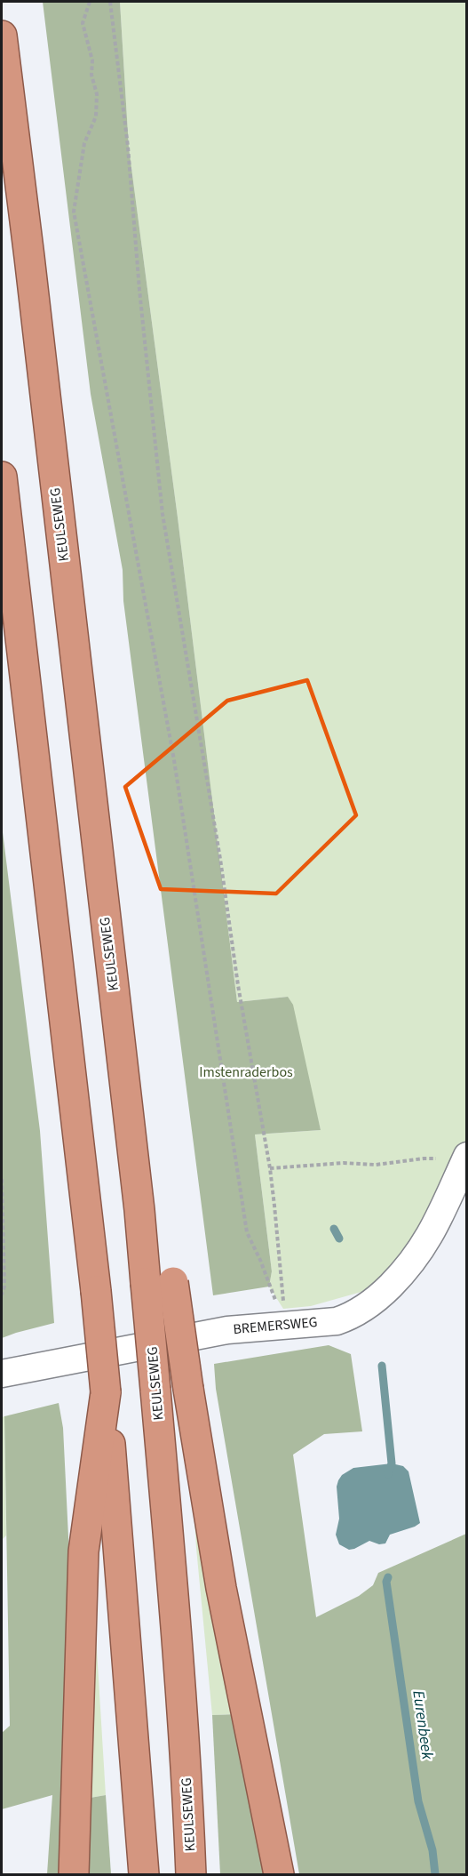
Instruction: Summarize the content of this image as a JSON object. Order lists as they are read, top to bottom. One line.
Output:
{"streets":{"highway":["KEULSEWEG"],"street":["BREMERSWEG"]},"water":["Eurenbeek"],"parks":["Imstenraderbos"]}
